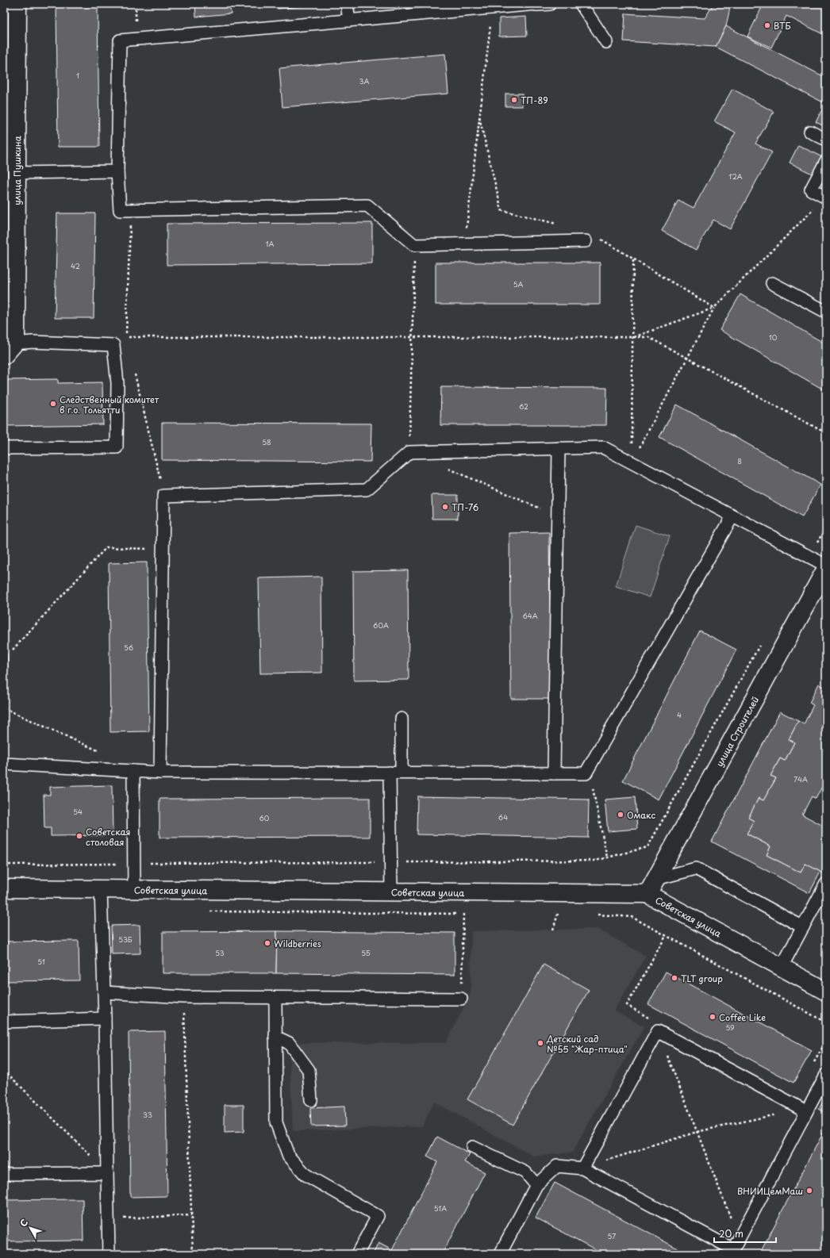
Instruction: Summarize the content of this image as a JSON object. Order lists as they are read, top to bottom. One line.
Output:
{"streets":{"main road":["улица Пушкина","улица Строителей","Советская улица"]},"crossings":[["улица Строителей","Советская улица"]],"places":["ВТБ","ТП-89","Следственный комитет в г.о. Тольятти","ТП-76","Омакс","Советская столовая","Wildberries","TLT group","Coffee Like","Детский сад №55 \"Жар-птица\"","ВНИИЦемМаш"],"house_numbers":["1","3А","12А","1А","42","5А","10","62","58","8","64А","60А","56","4","74А","54","64","60","53Б","53","55","51","59","33","51А","57"],"scale_bar":"20 m","north":"top left"}
